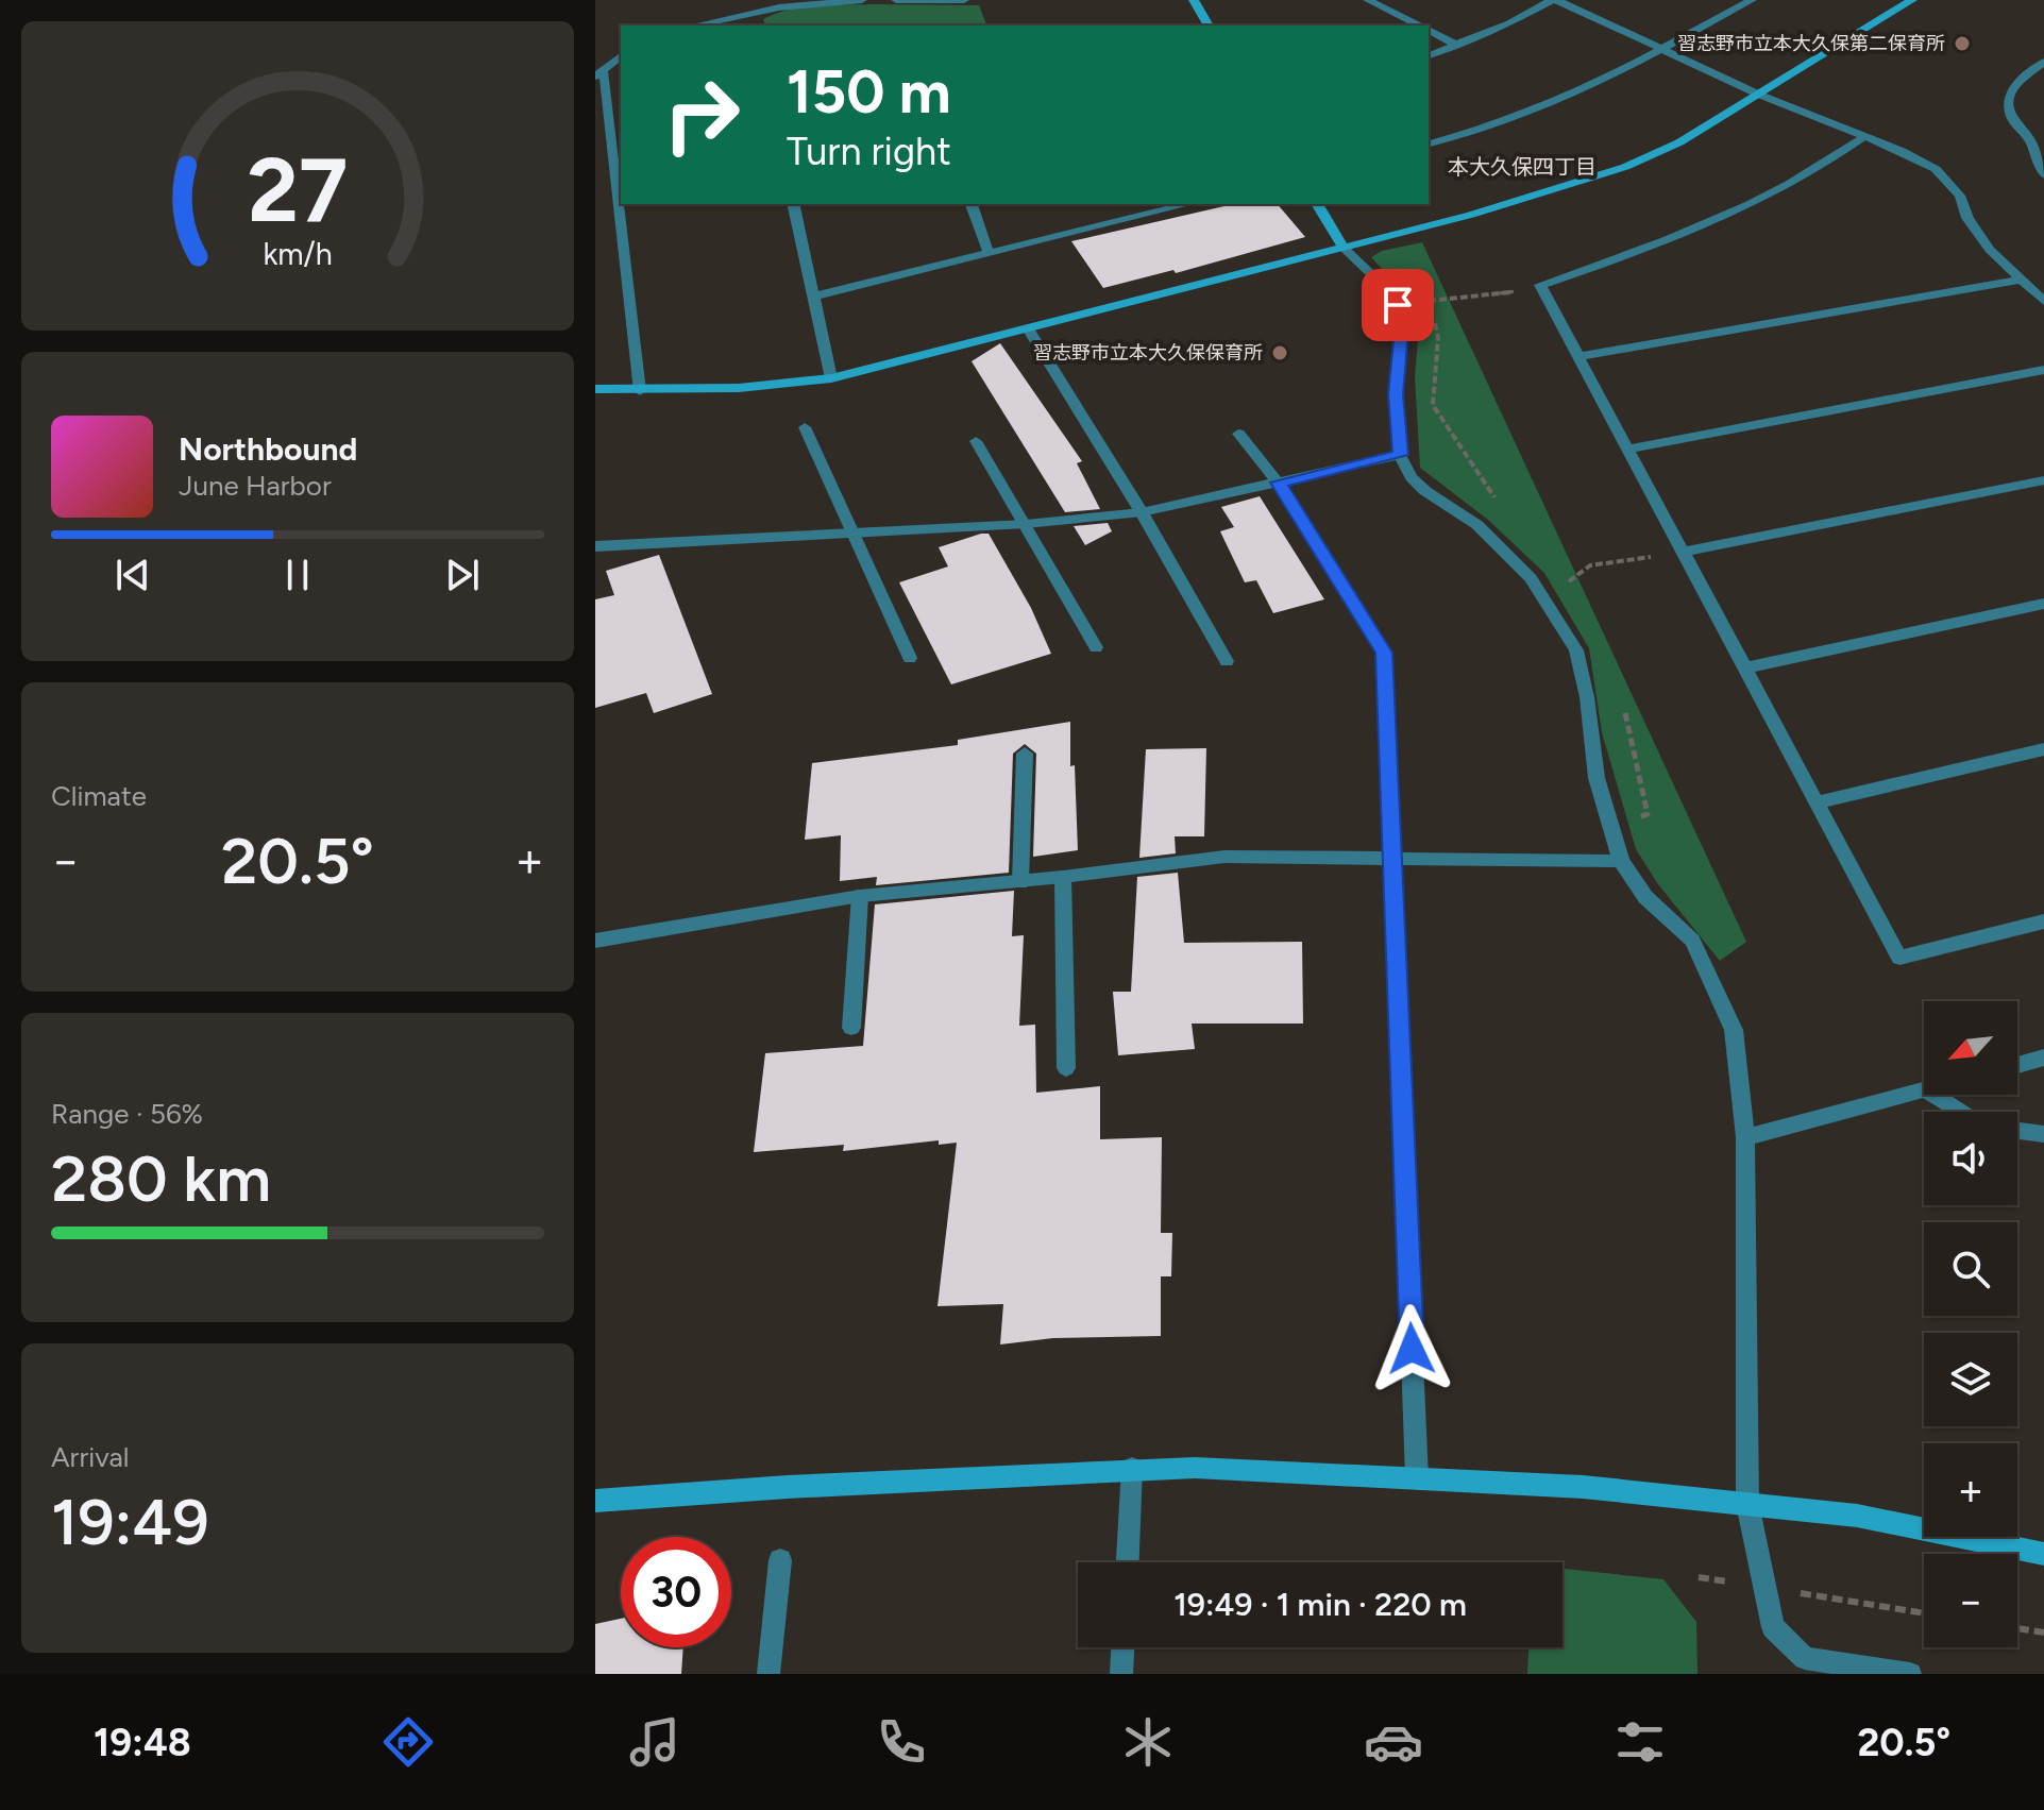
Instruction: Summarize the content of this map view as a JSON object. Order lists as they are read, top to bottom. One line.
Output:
{"districts":["本大久保四丁目"],"places":["習志野市立本大久保第二保育所","習志野市立本大久保保育所"],"north":"bottom left","page":{"turn":["150 m","Turn right"],"song":["Northbound","June Harbor"],"tile":["Climate",["Range · 56%","280 km"],["Arrival","19:49"]],"heat":["−","20.5°","+"],"map_buttons":["+","−"],"limit":"30","trip":"19:49 · 1 min · 220 m","tabs":["19:48","20.5°"],"gauge":["27","km/h"]}}
